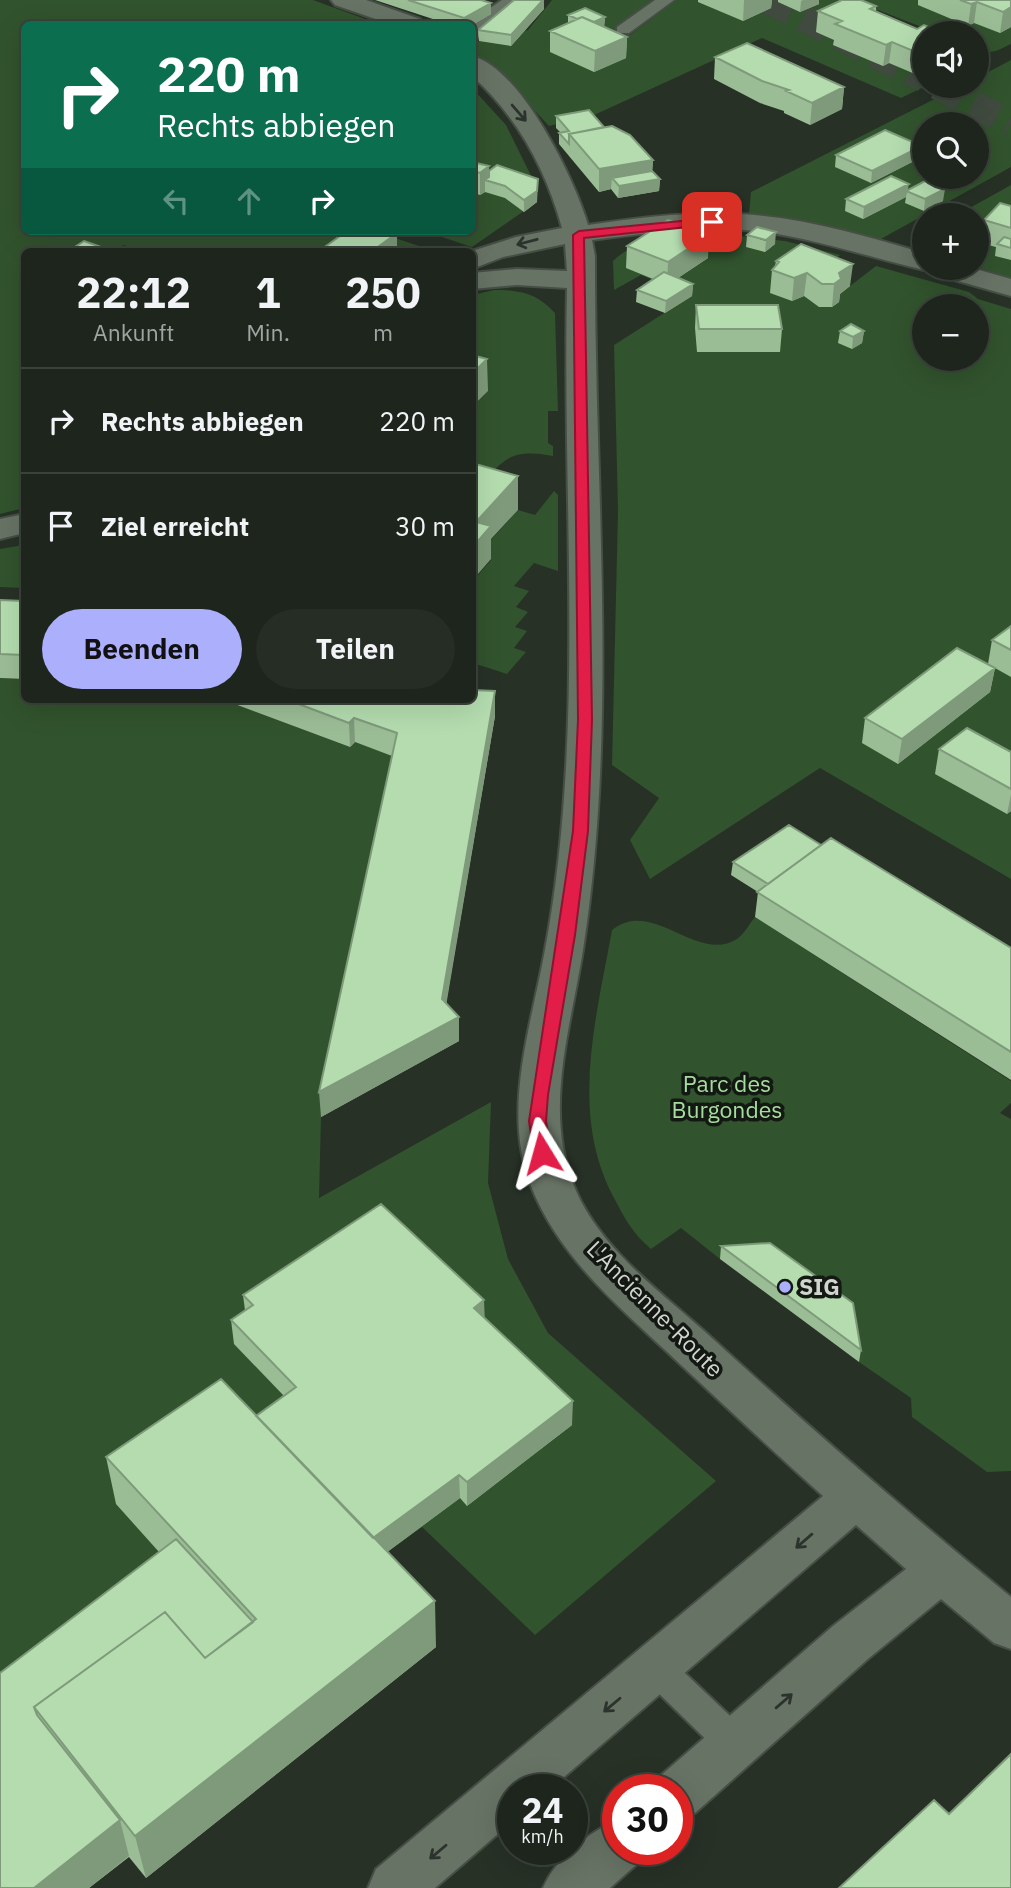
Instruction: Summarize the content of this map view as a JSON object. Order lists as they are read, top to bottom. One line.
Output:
{"streets":{"street":["L'Ancienne-Route"]},"parks":["Parc des Burgondes"],"places":["SIG"],"page":{"map_buttons":["+","−"],"turn":["220 m","Rechts abbiegen"],"eta":["22:12","Ankunft","1","Min.","250","m"],"list":[{"name":"Rechts abbiegen","value":"220 m"},{"name":"Ziel erreicht","value":"30 m"}],"buttons":["Beenden","Teilen"],"speed":"24 km/h","limit":"30"}}
